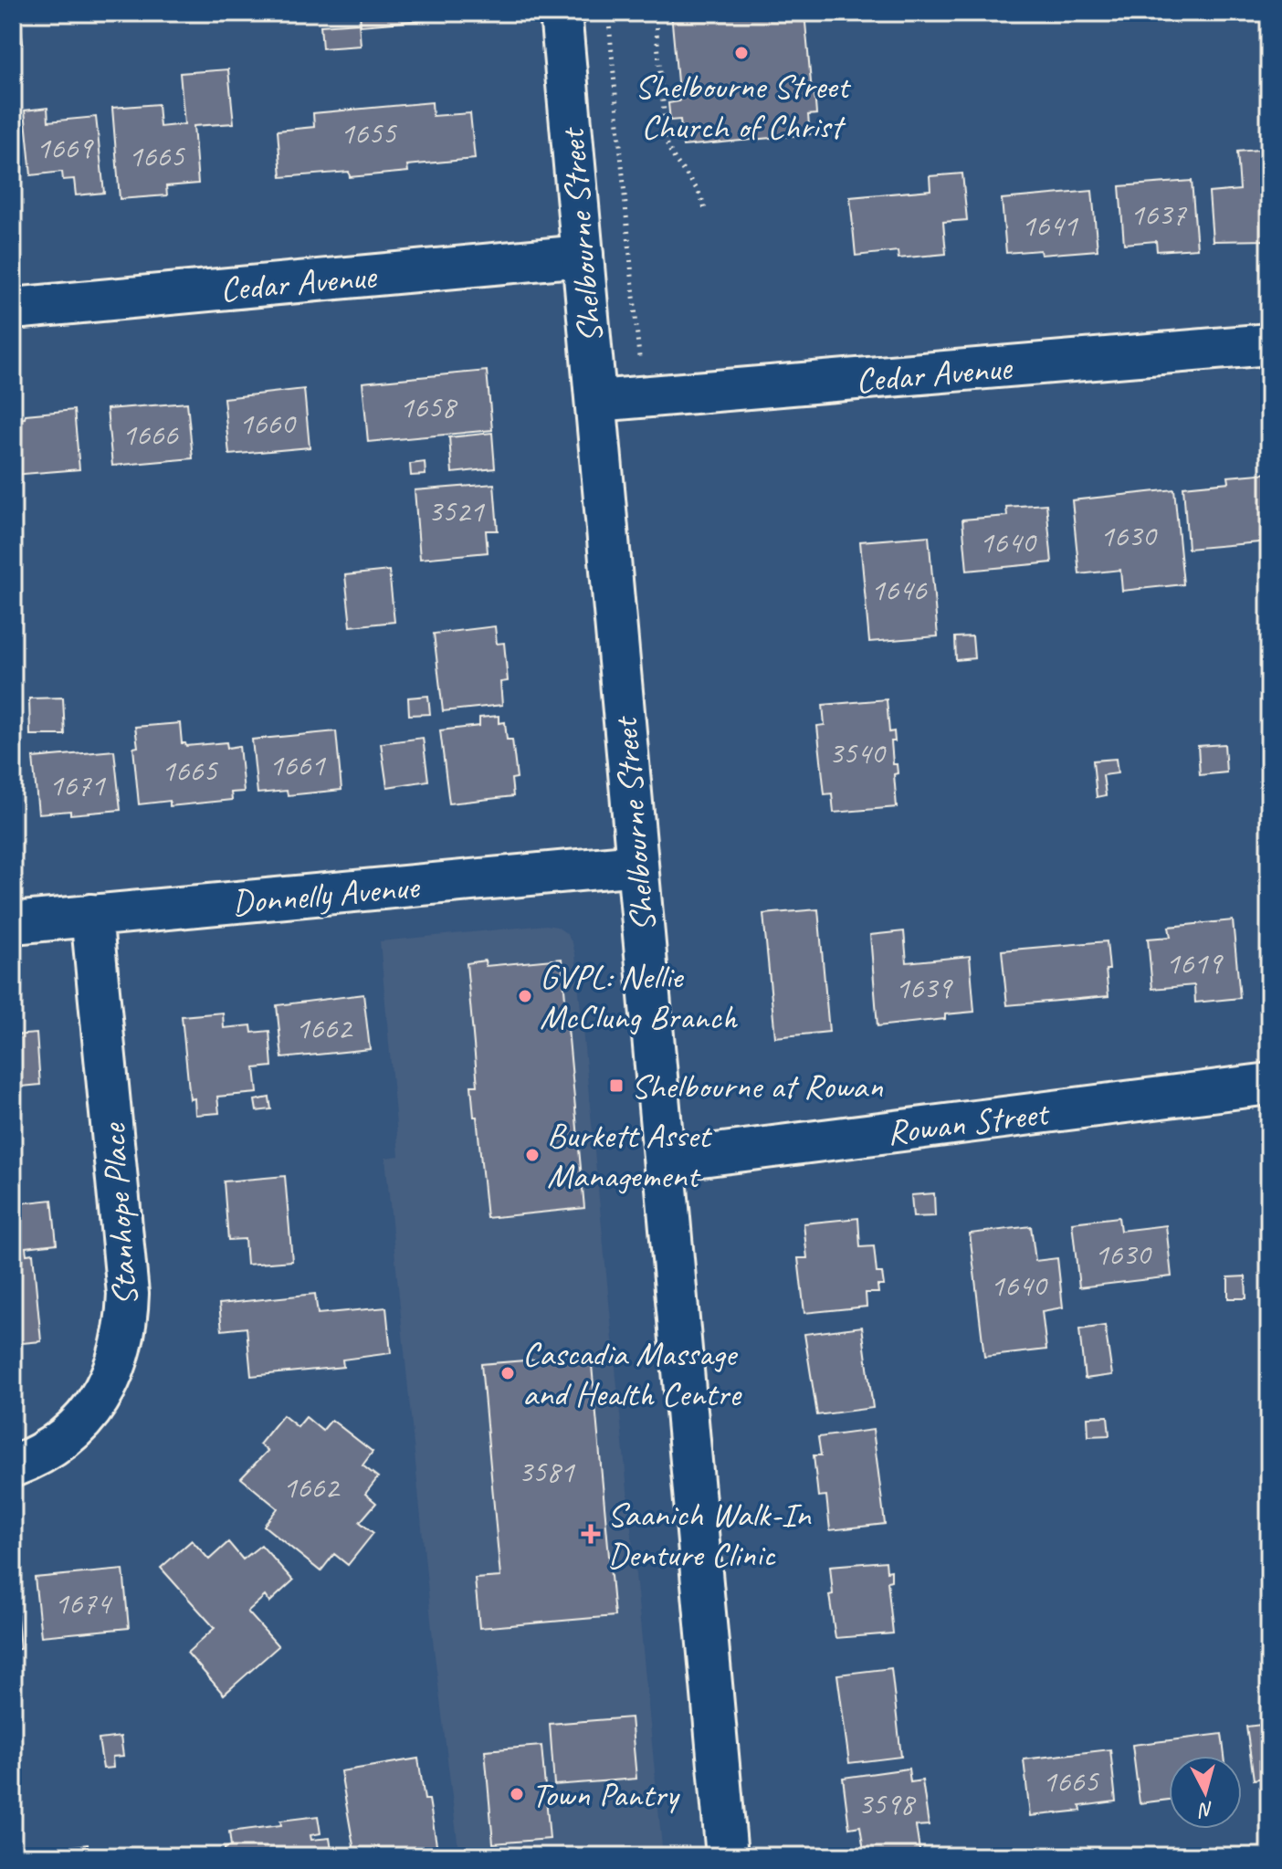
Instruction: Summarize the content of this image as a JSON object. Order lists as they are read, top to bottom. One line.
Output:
{"streets":{"street":["Shelbourne Street","Cedar Avenue","Donnelly Avenue","Rowan Street","Stanhope Place"]},"crossings":[["Shelbourne Street","Cedar Avenue"],["Shelbourne Street","Donnelly Avenue"],["Shelbourne Street","Rowan Street"],["Donnelly Avenue","Stanhope Place"]],"places":{"other":["Shelbourne Street Church of Christ","GVPL: Nellie McClung Branch","Burkett Asset Management","Cascadia Massage and Health Centre","Town Pantry"],"transit":["Shelbourne at Rowan"],"health":["Saanich Walk-In Denture Clinic"]},"house_numbers":["1655","1669","1665","1637","1641","1658","1660","1666","3521","1630","1640","1646","3540","1661","1665","1671","1619","1639","1662","1630","1640","3581","1662","1674","1665","3598"],"north":"bottom"}
